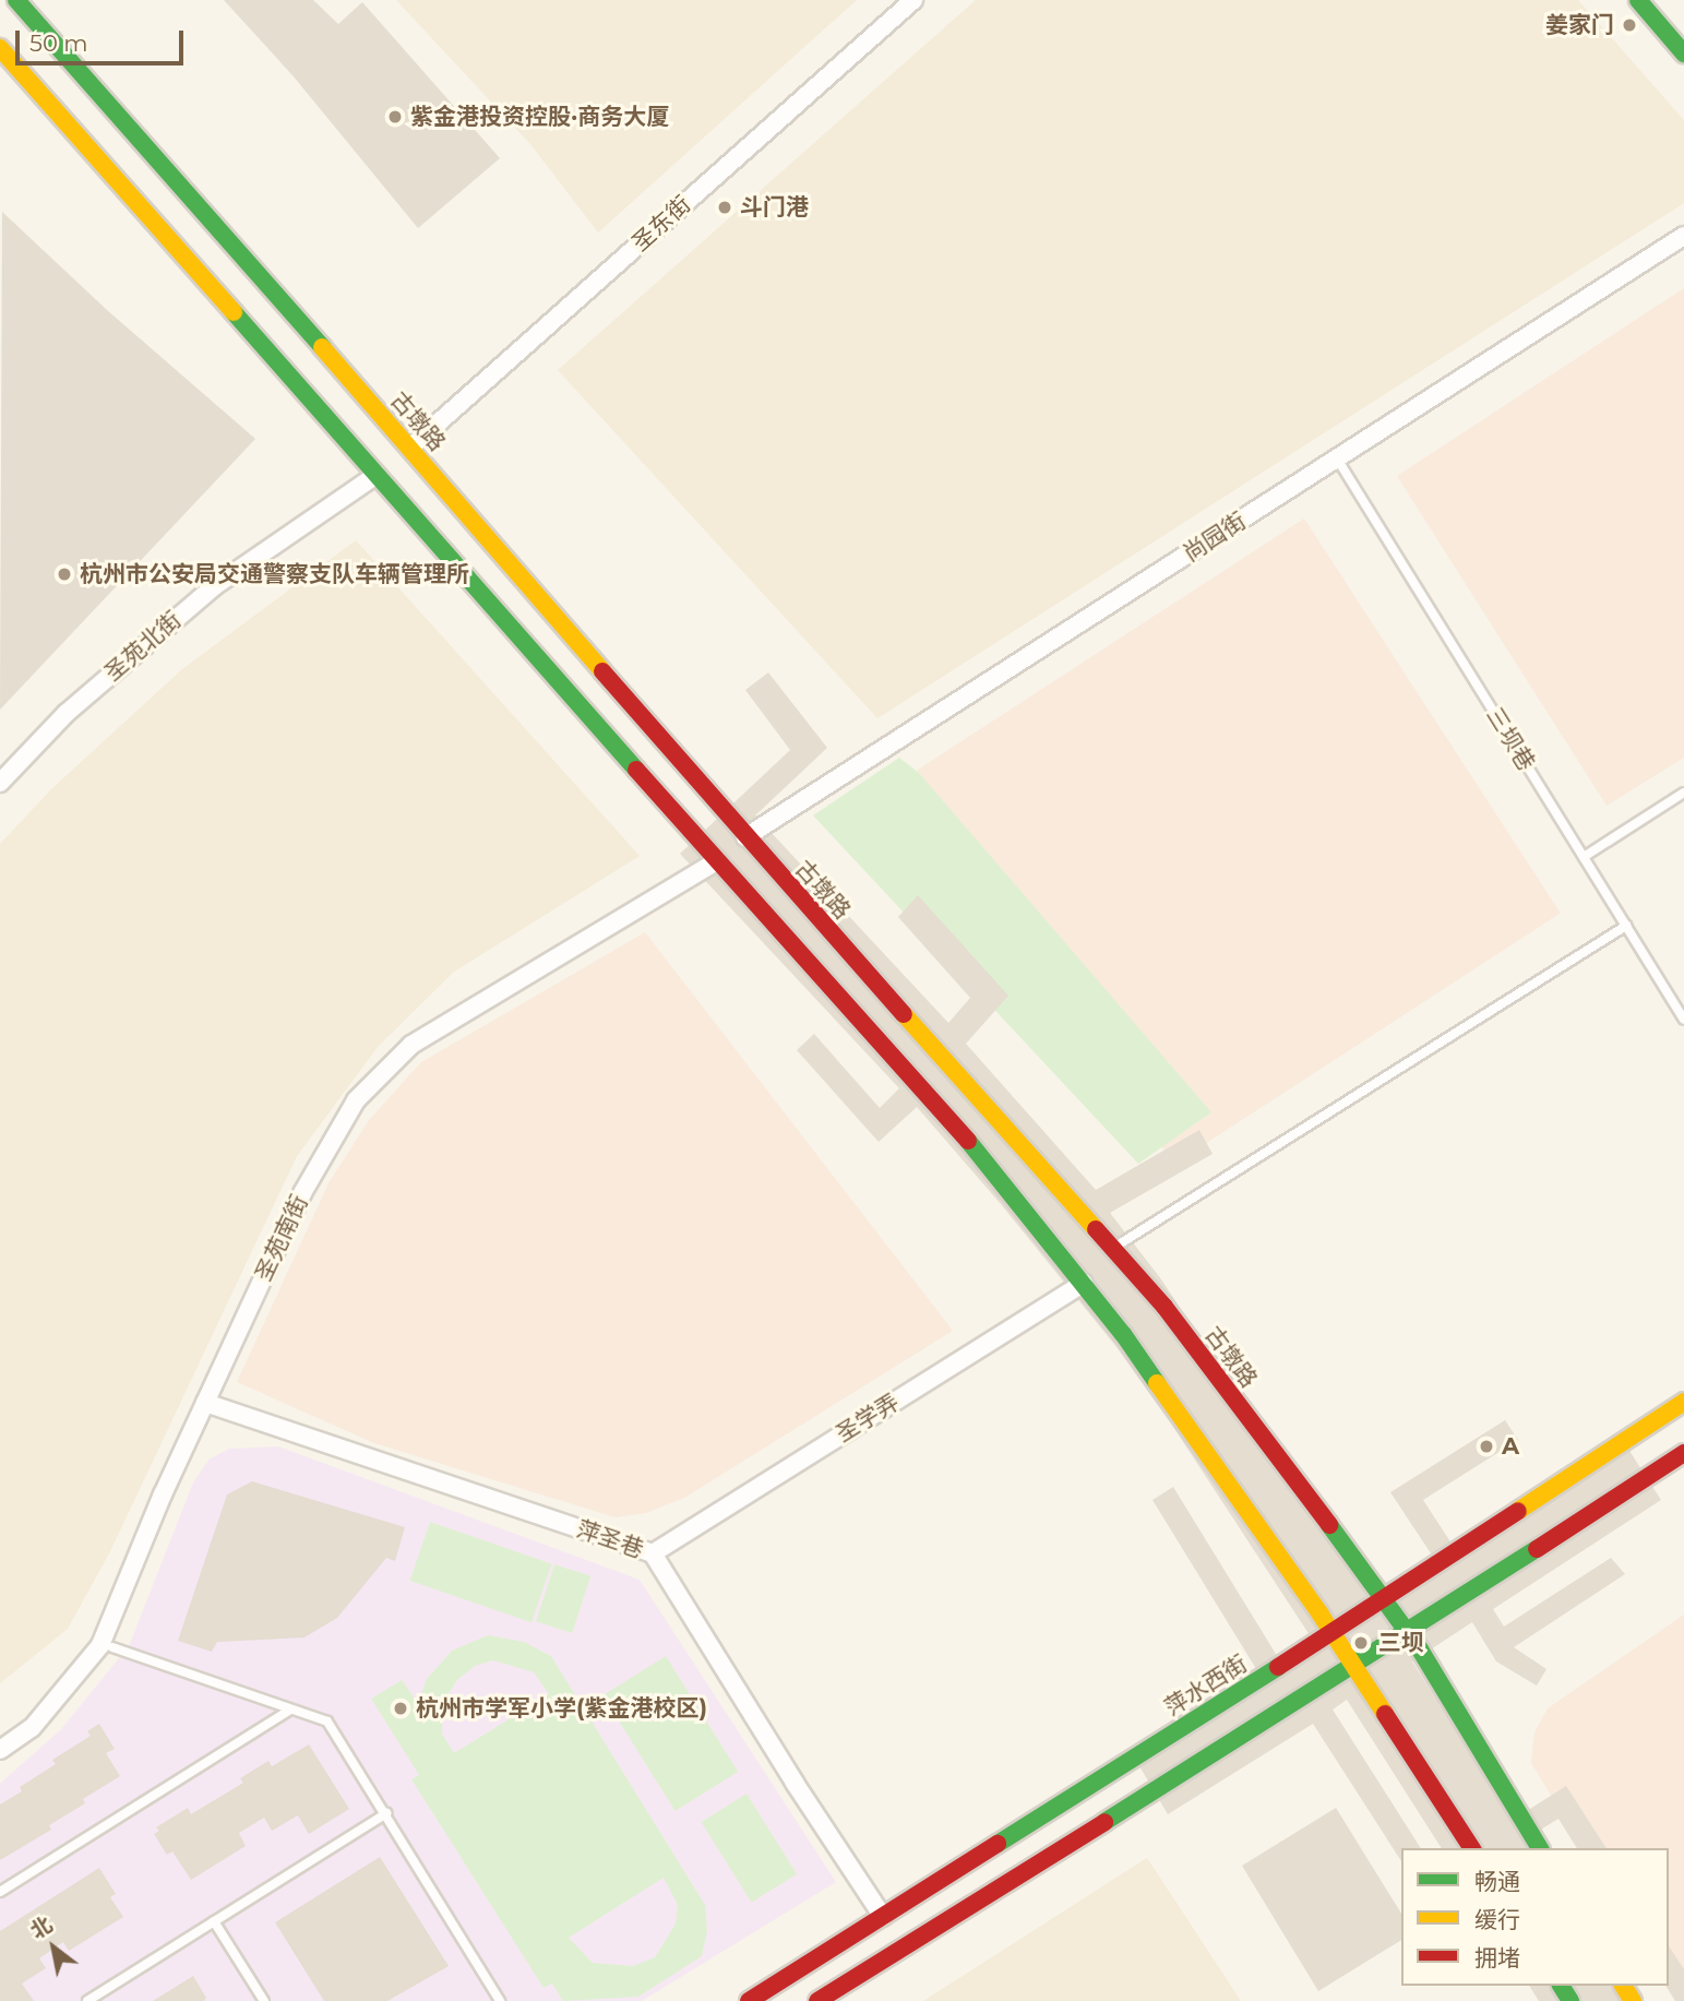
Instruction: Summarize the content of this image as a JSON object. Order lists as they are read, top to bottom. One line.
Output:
{"streets":{"main road":["古墩路","萍水西街"],"street":["圣东街","尚园街","圣苑北街","圣苑南街","圣学弄","萍圣巷"],"lane":["三坝巷"]},"crossings":[["圣东街","古墩路"],["古墩路","尚园街"],["古墩路","萍水西街"],["尚园街","三坝巷"],["圣苑南街","萍圣巷"],["圣学弄","萍圣巷"],["萍圣巷","萍水西街"]],"places":["姜家门","紫金港投资控股·商务大厦","斗门港","杭州市公安局交通警察支队车辆管理所","A","三坝","杭州市学军小学(紫金港校区)"],"legend":["畅通","缓行","拥堵"],"scale_bar":"50 m","north":"top left"}
